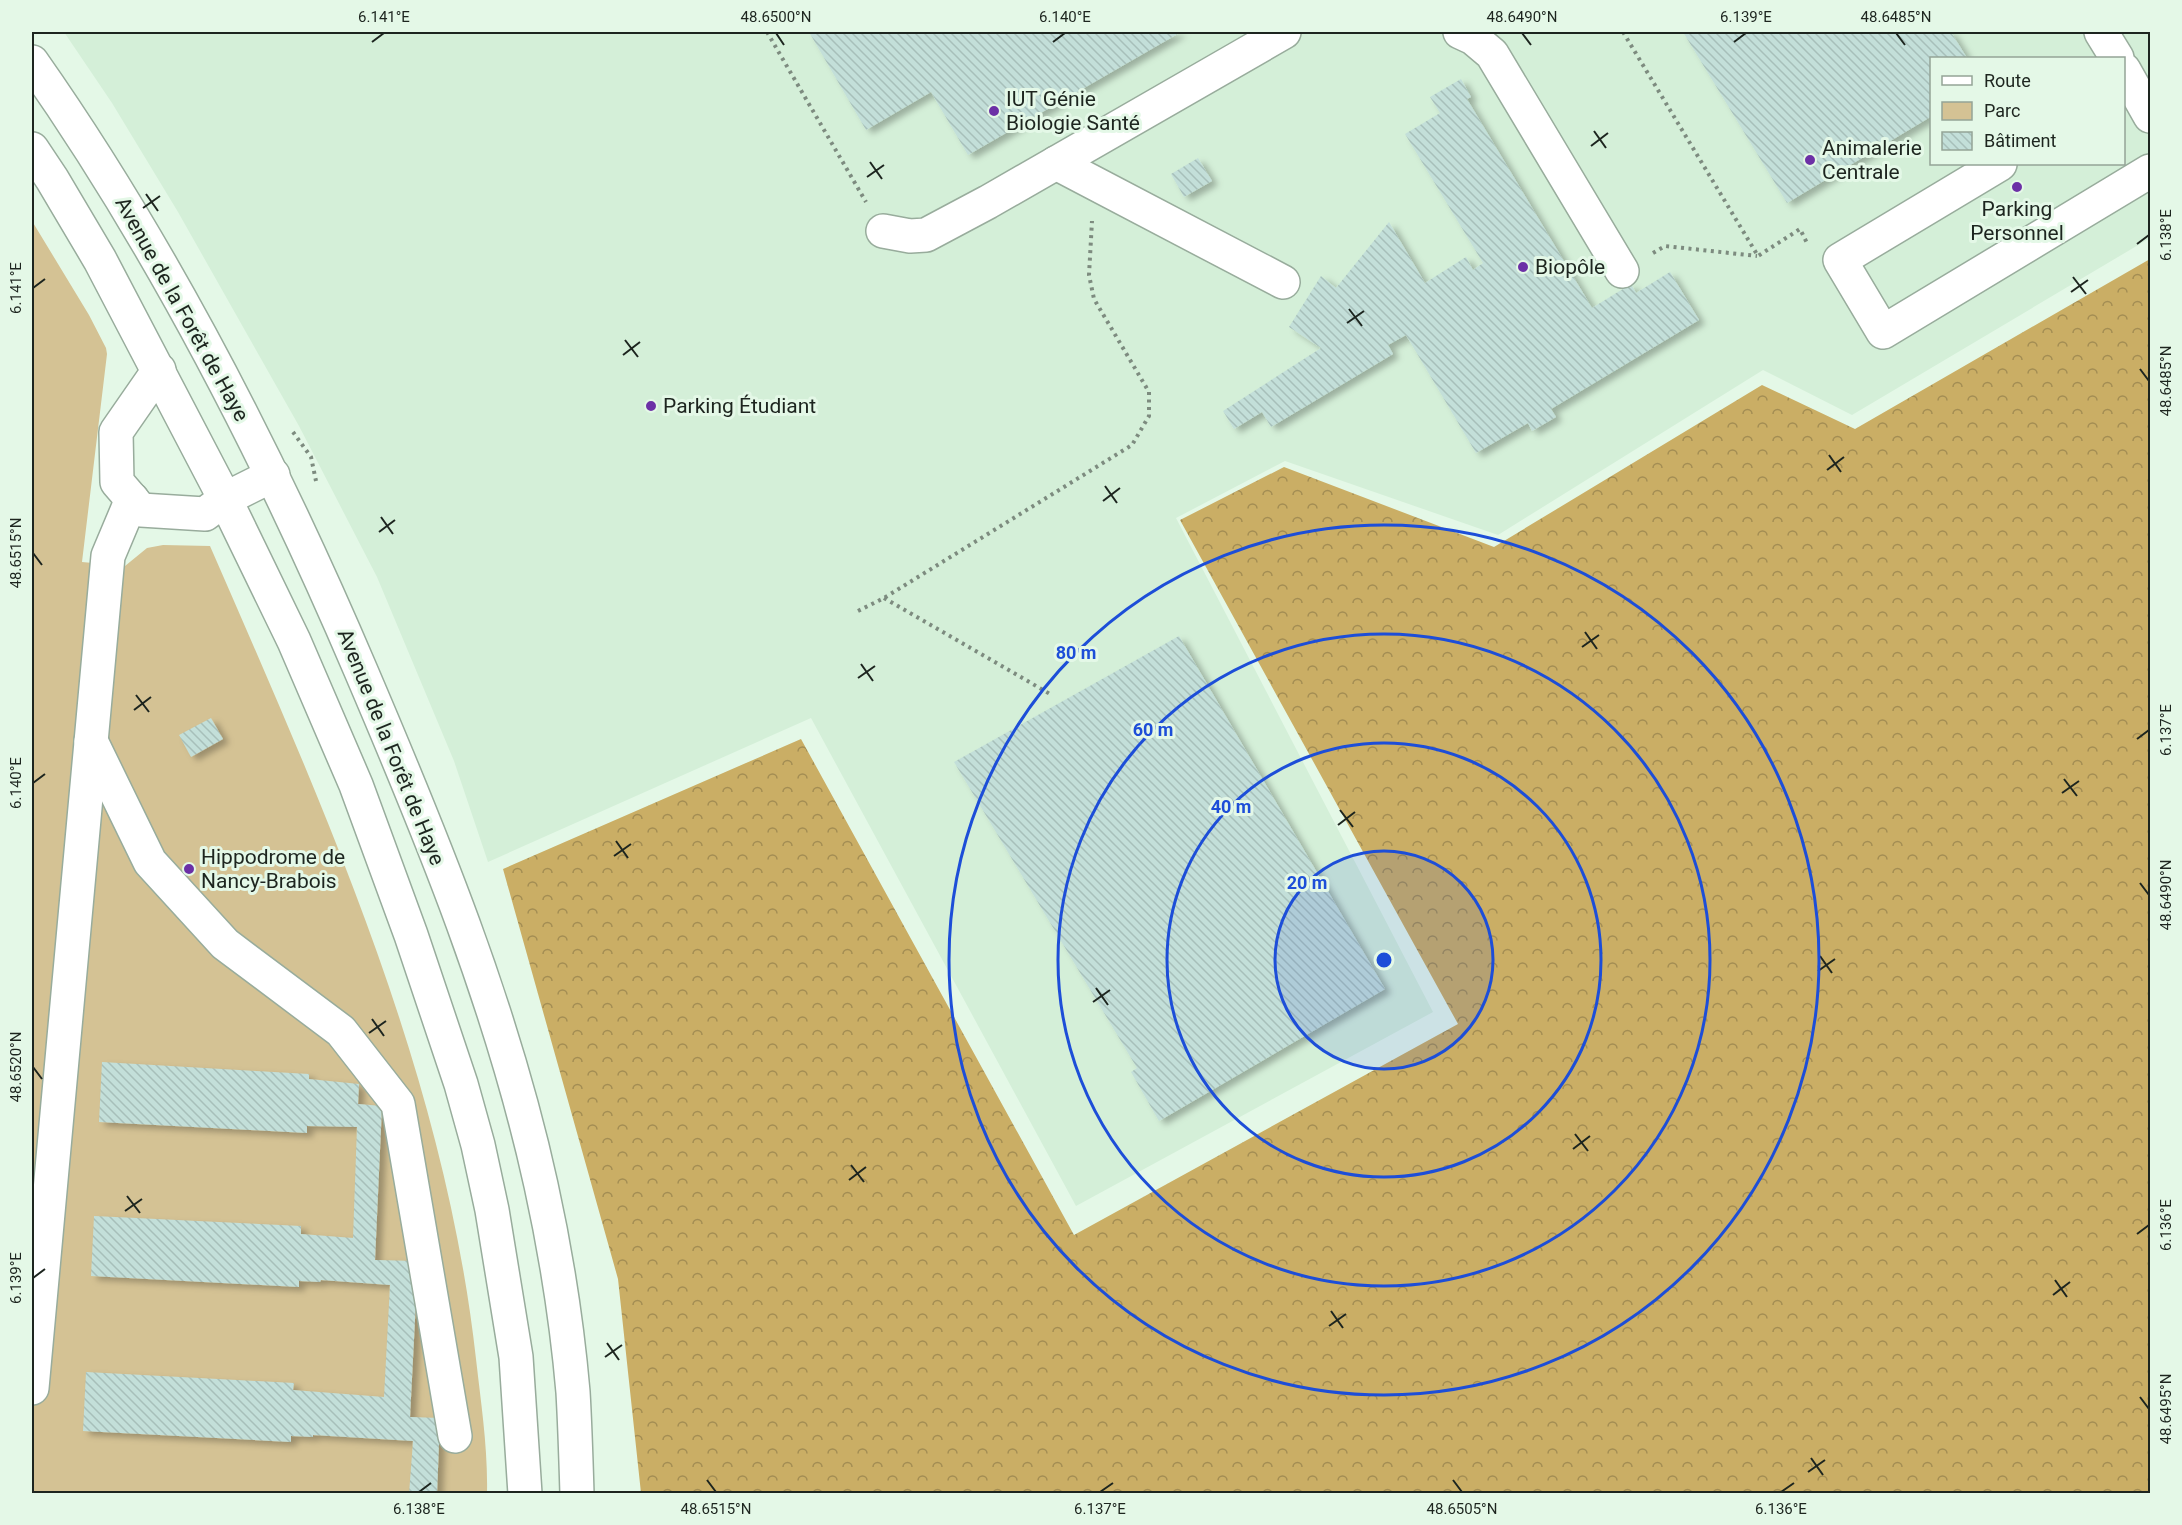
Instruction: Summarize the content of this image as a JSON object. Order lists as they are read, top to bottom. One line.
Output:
{"streets":{"street":["Avenue de la Forêt de Haye"]},"places":["IUT Génie Biologie Santé","Animalerie Centrale","Parking Personnel","Biopôle","Parking Étudiant","Hippodrome de Nancy-Brabois"],"legend":["Route","Parc","Bâtiment"],"coordinates":["6.141°E","48.6500°N","6.140°E","48.6490°N","6.139°E","48.6485°N","6.138°E","48.6515°N","6.137°E","48.6520°N","6.136°E","48.6495°N","48.6505°N"],"rings":["80 m","60 m","40 m","20 m"]}
